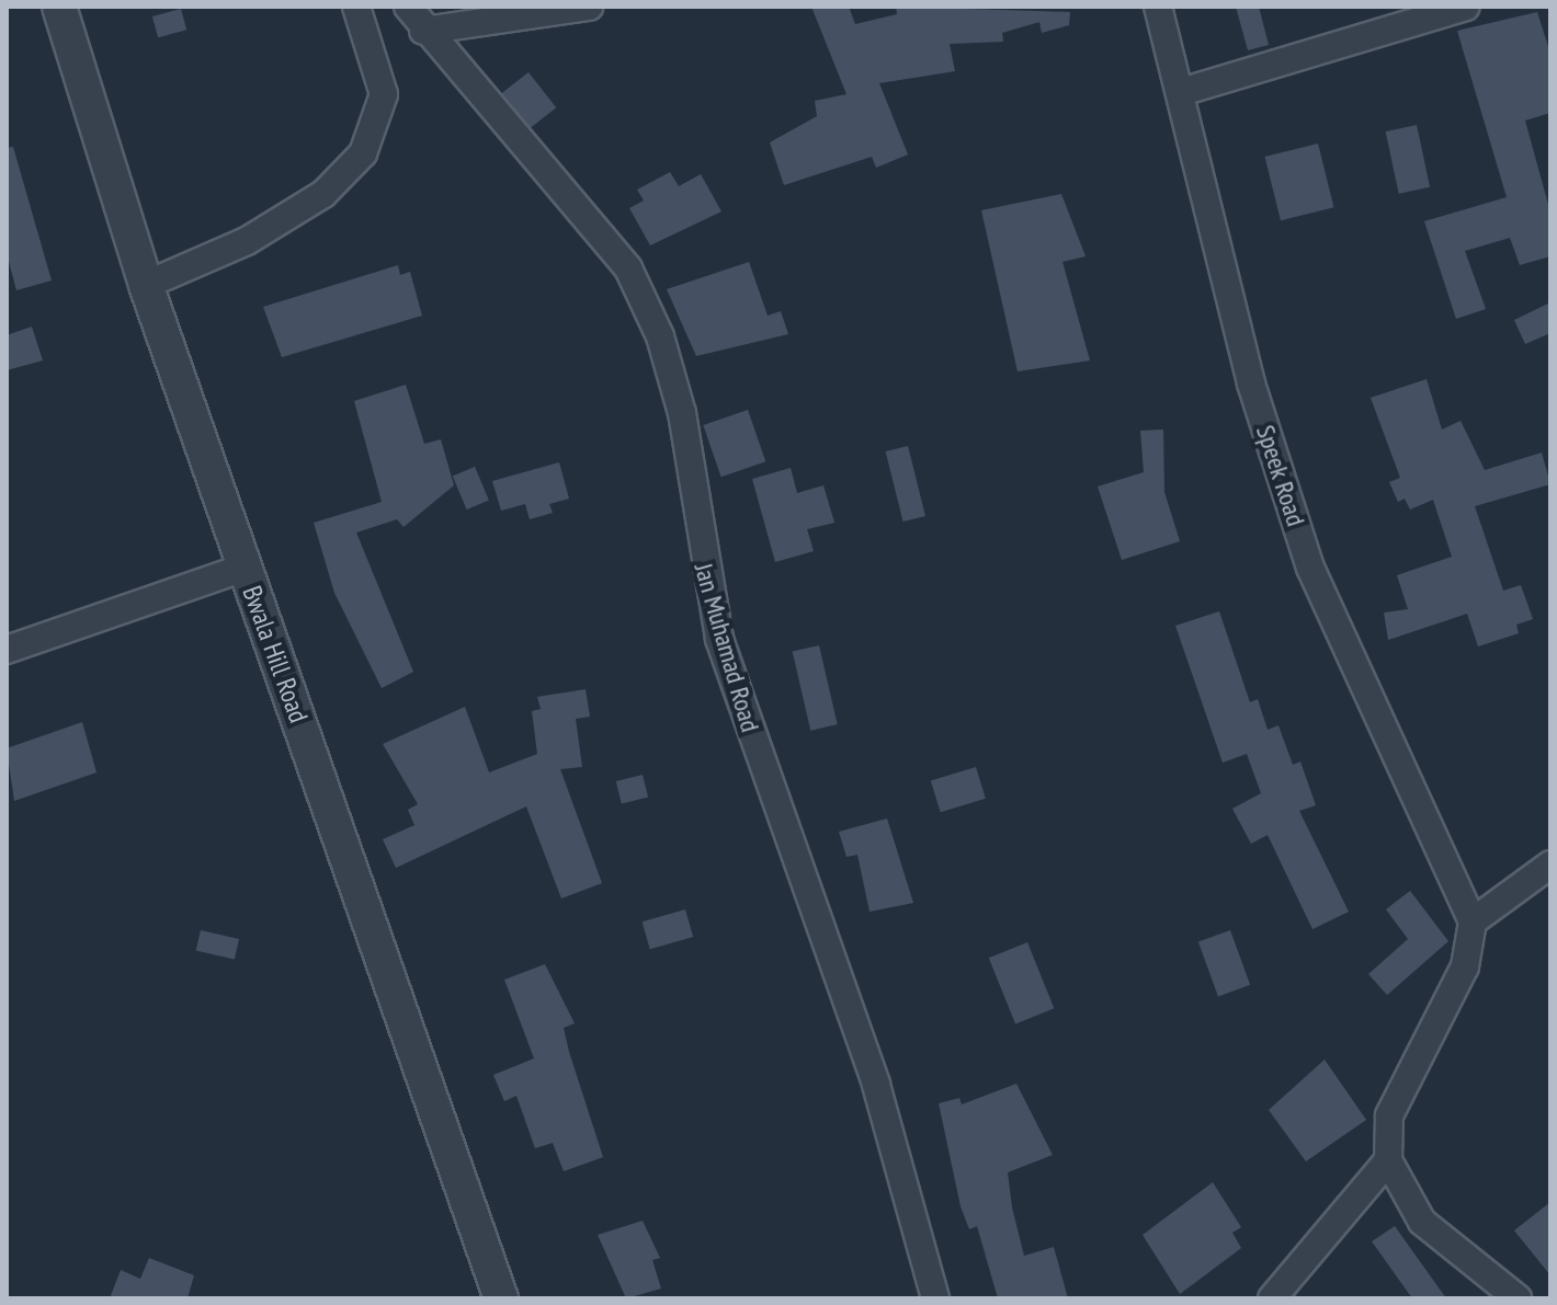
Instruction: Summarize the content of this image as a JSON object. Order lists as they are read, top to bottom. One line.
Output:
{"streets":{"street":["Speek Road","Jan Muhamad Road","Bwala Hill Road"]}}
